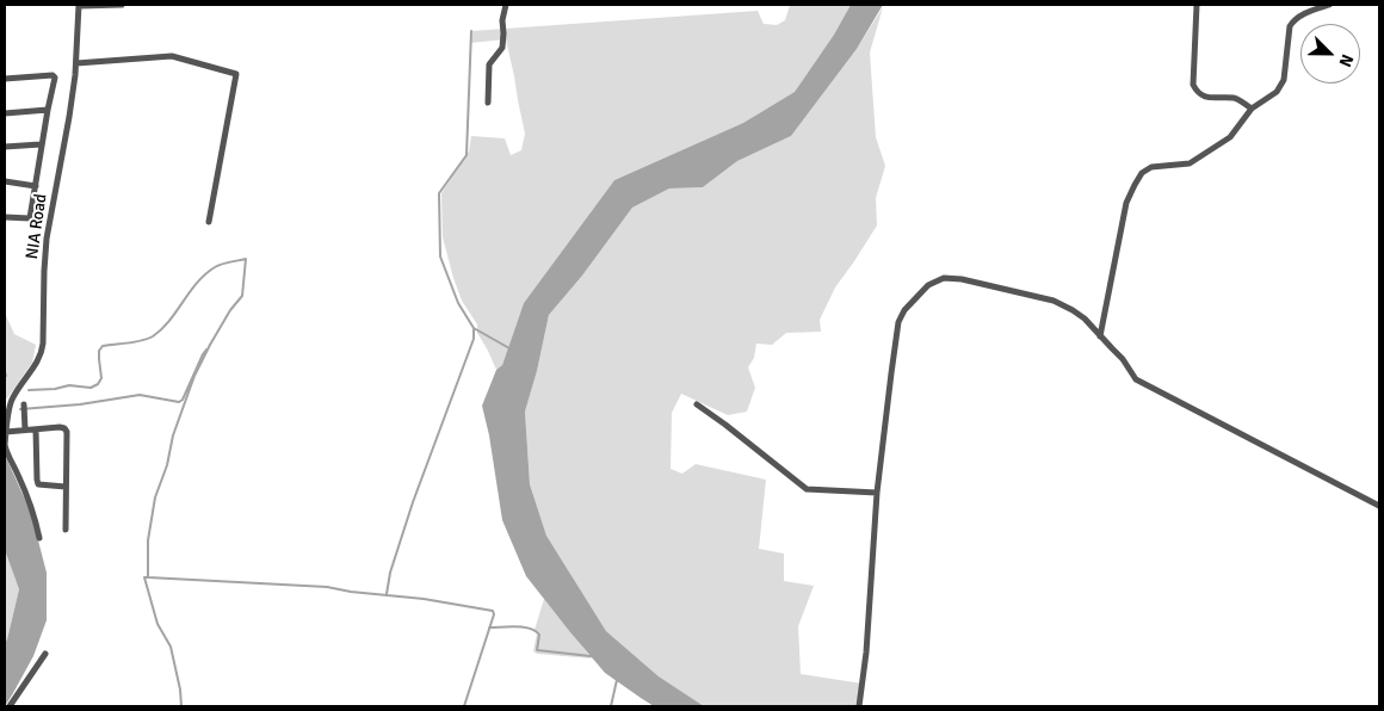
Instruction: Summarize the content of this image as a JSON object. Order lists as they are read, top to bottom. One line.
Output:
{"streets":{"street":["NIA Road"]},"north":"bottom right"}
